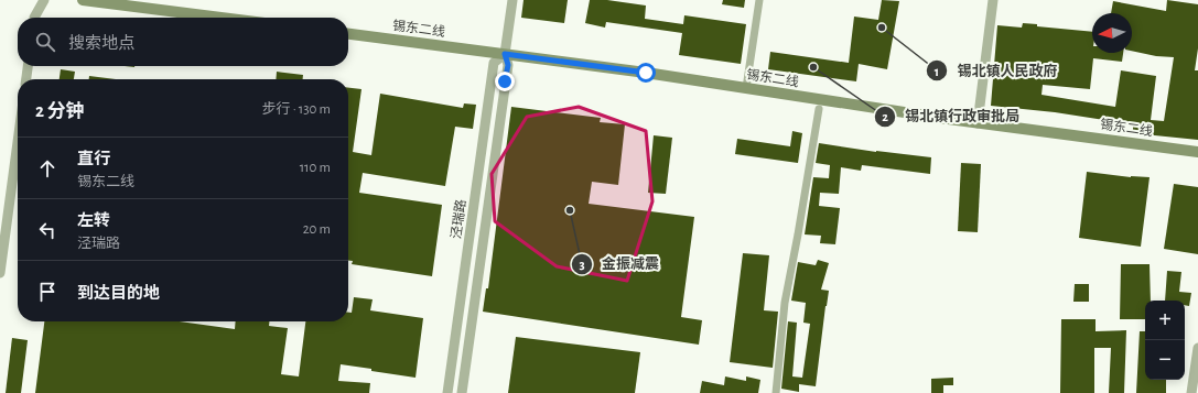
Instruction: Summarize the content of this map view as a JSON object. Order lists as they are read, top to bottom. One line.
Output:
{"streets":{"main road":["锡东二线"],"street":["泾瑞路"]},"crossings":[["锡东二线","泾瑞路"]],"places":["锡北镇人民政府","锡北镇行政审批局","金振减震"],"north":"left","page":{"search":"搜索地点","heading":["2 分钟","步行 · 130 m"],"list":[["直行","锡东二线","110 m"],["左转","泾瑞路","20 m"],"到达目的地"],"map_buttons":["+","−"]}}
